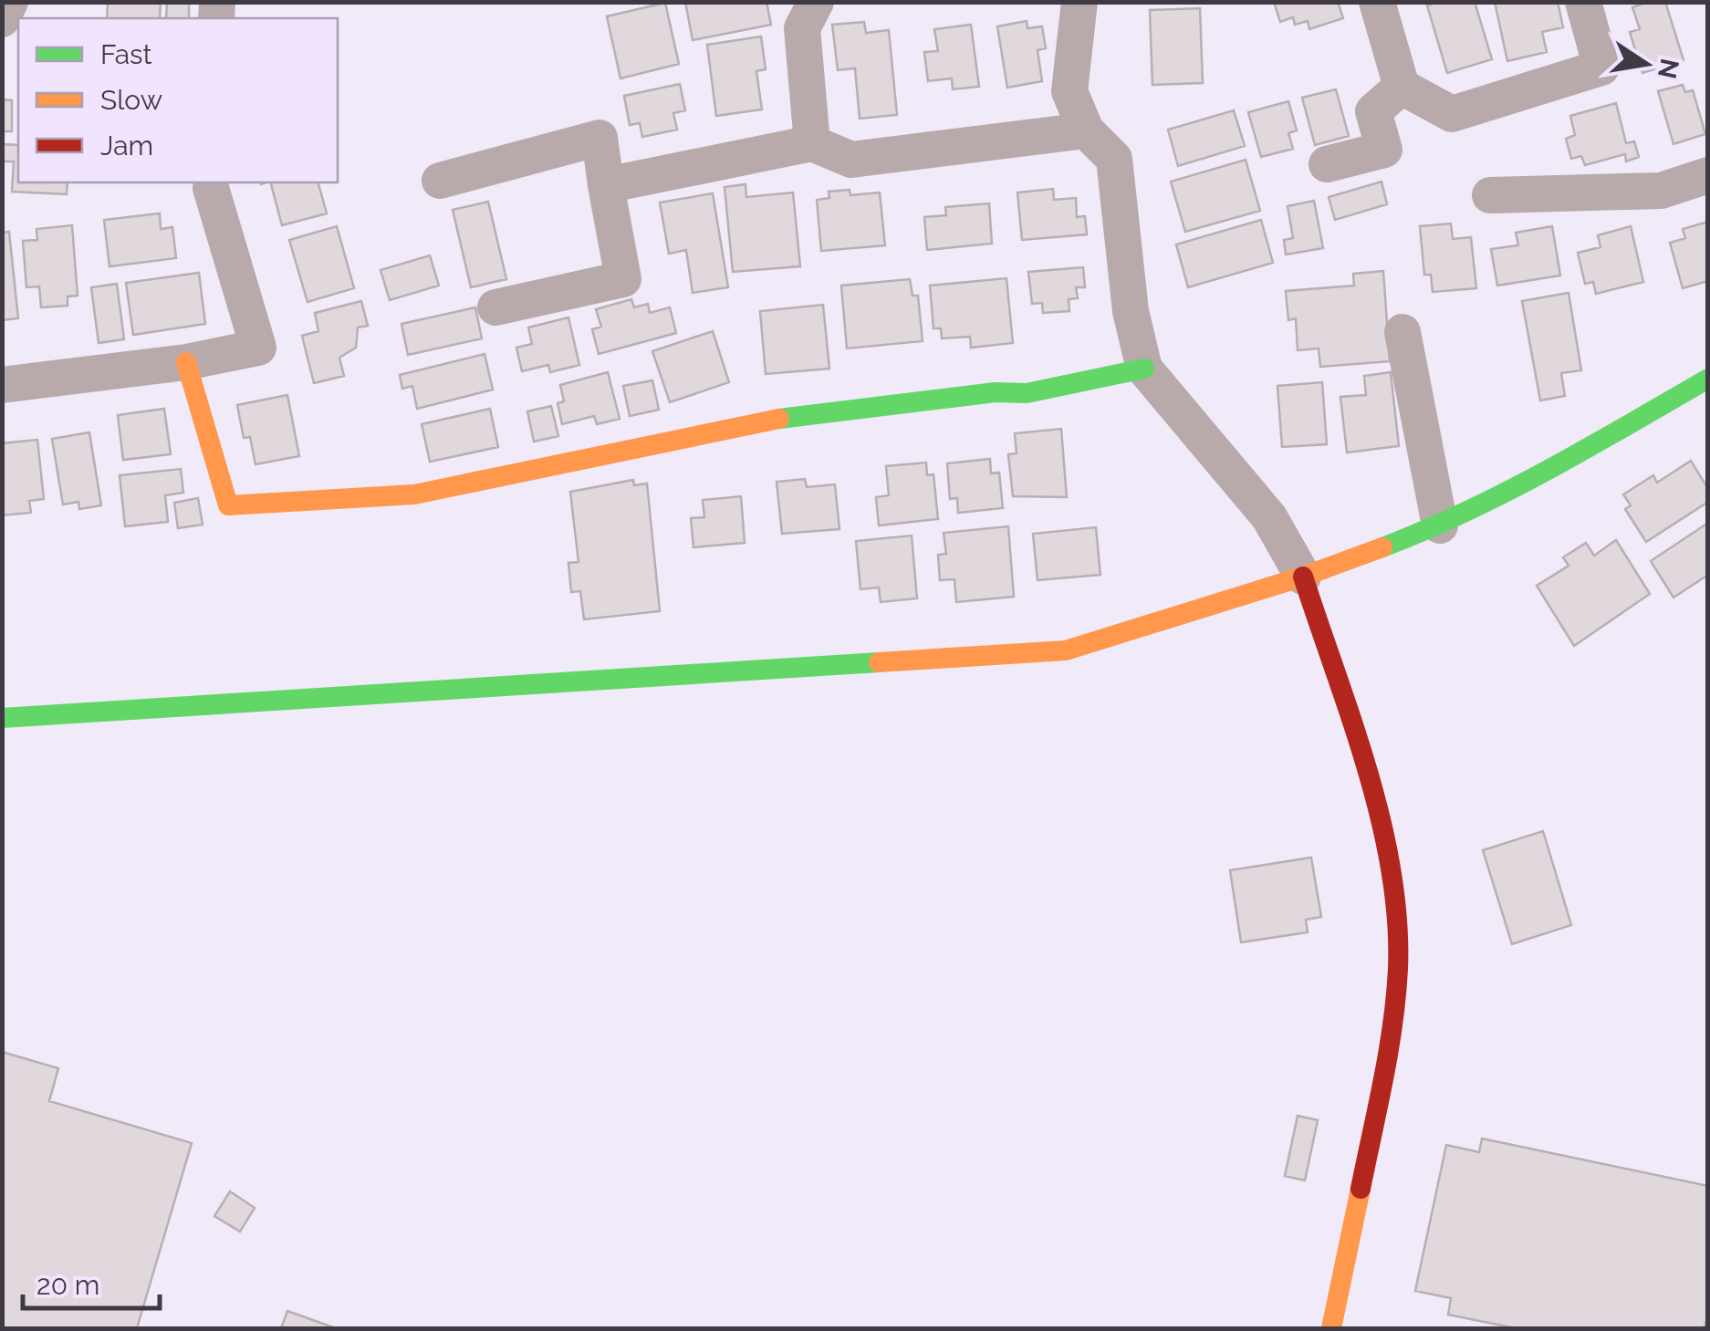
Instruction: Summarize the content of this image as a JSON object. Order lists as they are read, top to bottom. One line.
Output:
{"legend":["Fast","Slow","Jam"],"scale_bar":"20 m","north":"right"}
